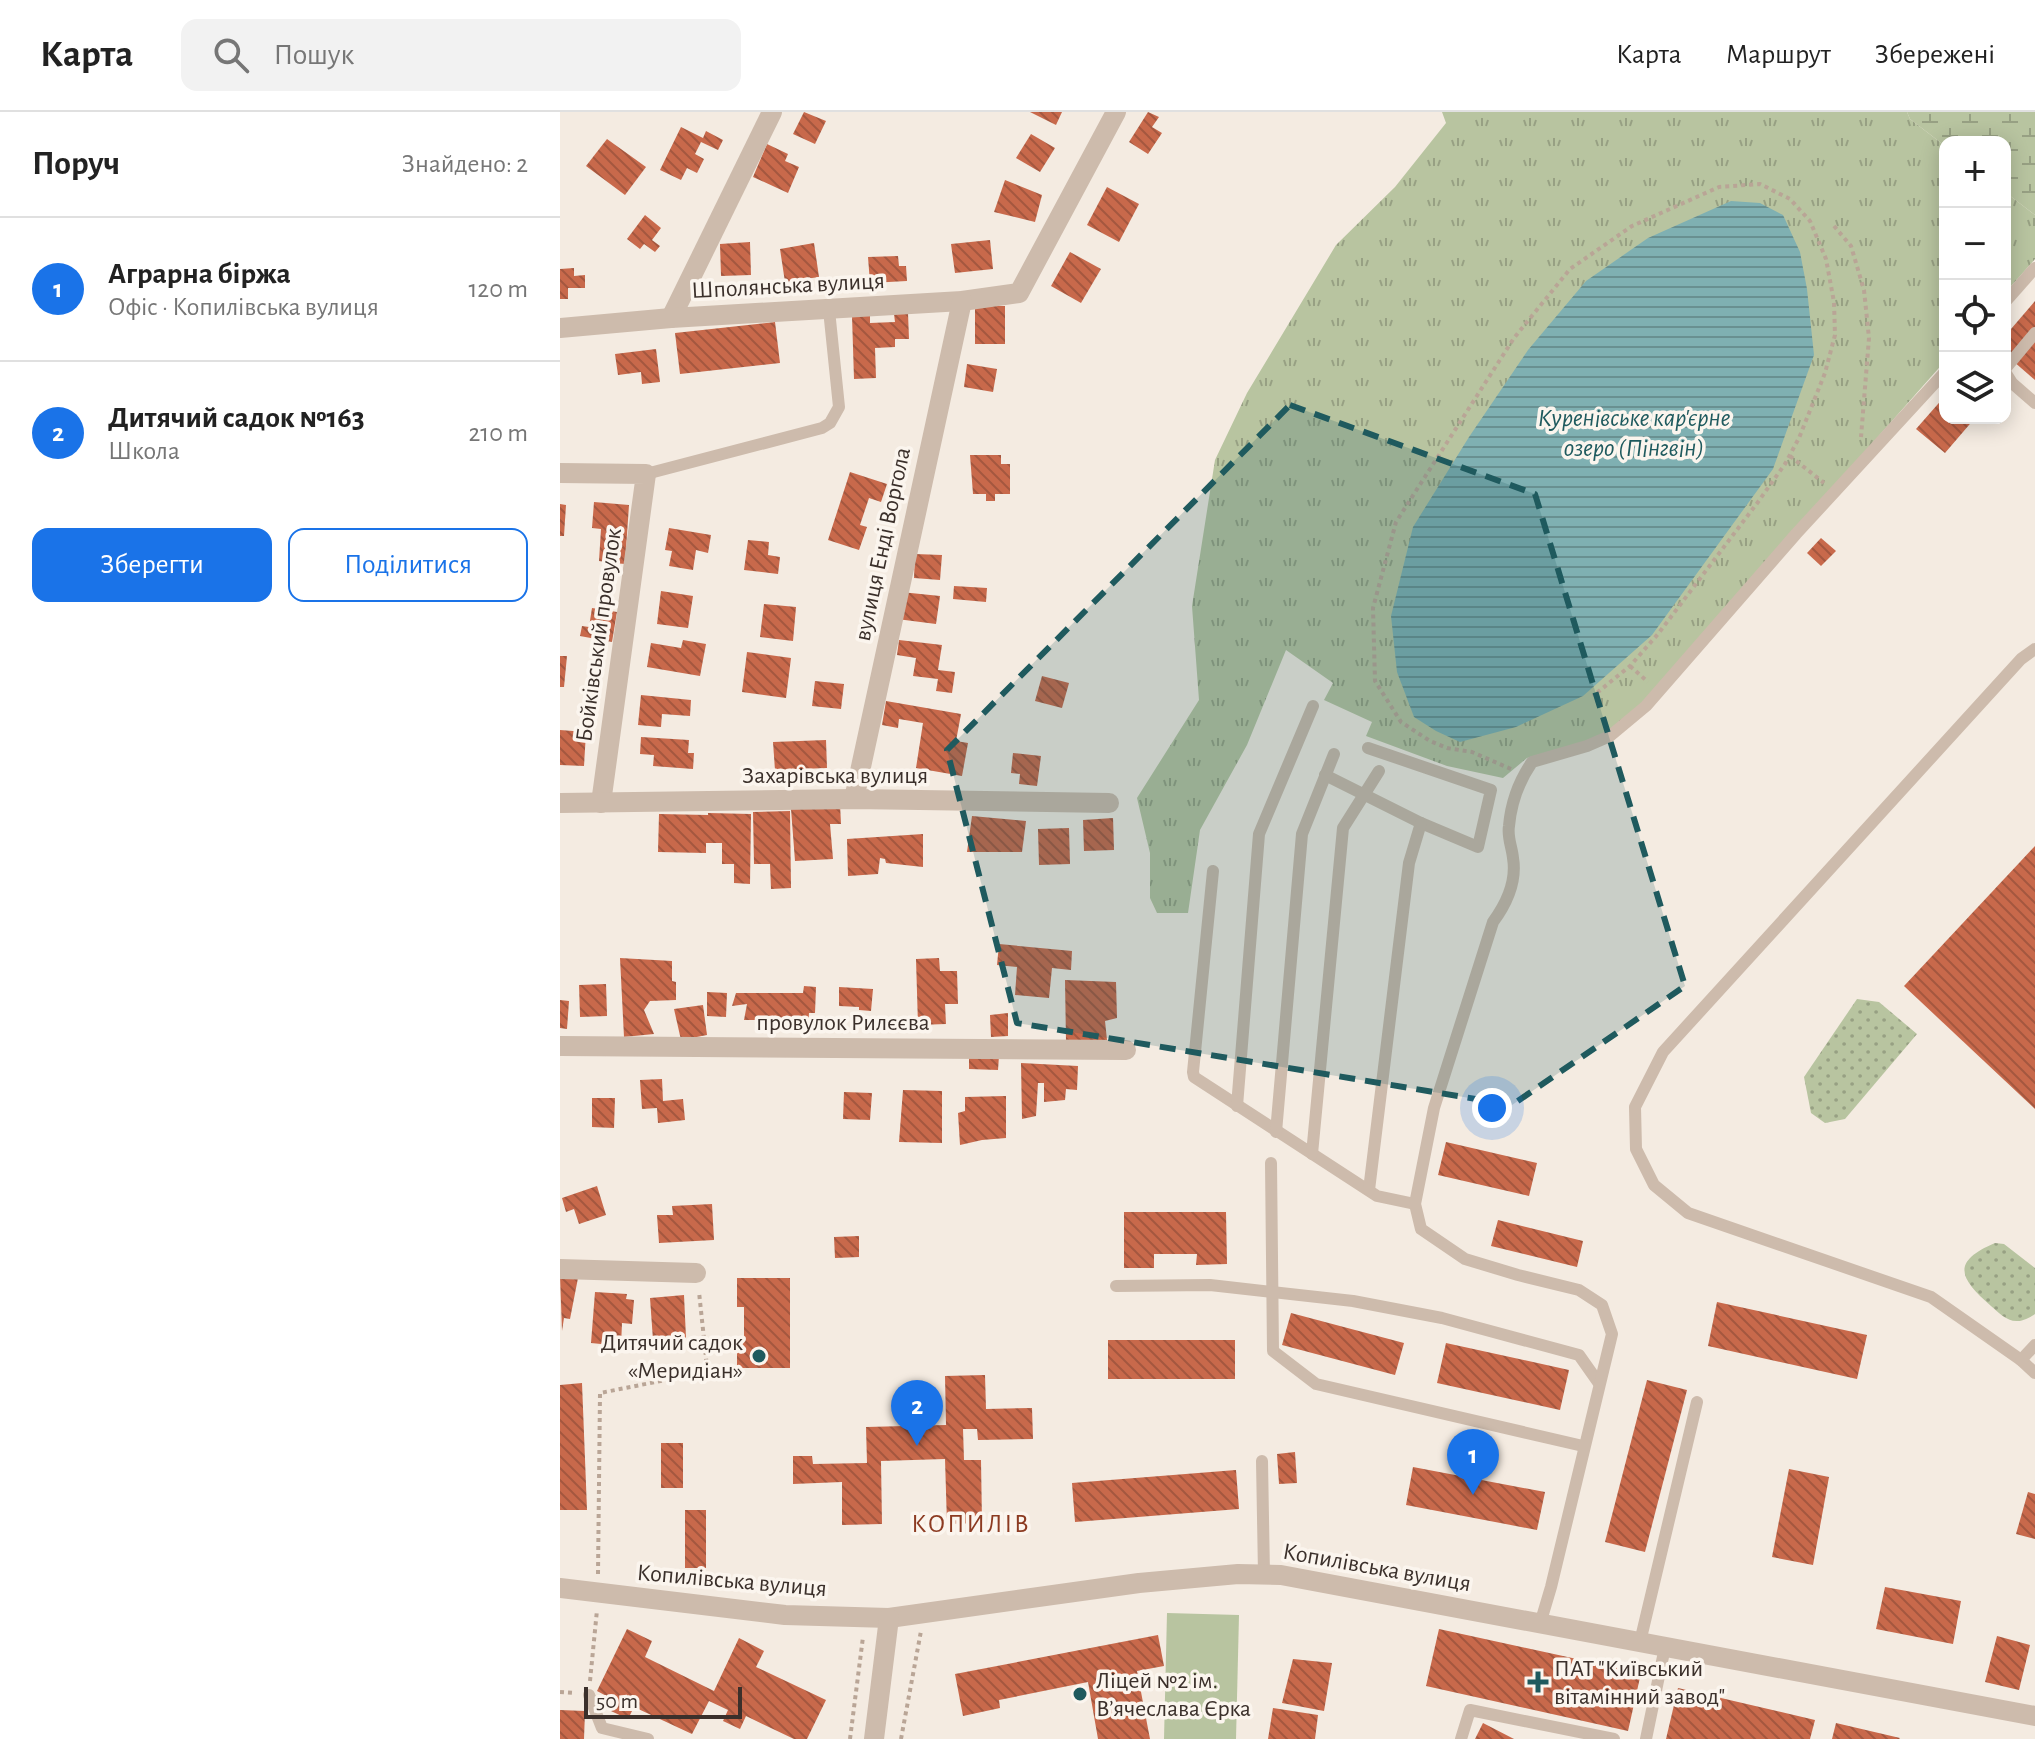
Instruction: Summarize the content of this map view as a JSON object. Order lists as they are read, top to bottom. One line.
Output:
{"streets":{"street":["Шполянська вулиця","вулиця Енді Воргола","Бойківський провулок","Захарівська вулиця","провулок Рилєєва","Копилівська вулиця"]},"crossings":[["Шполянська вулиця","вулиця Енді Воргола"],["вулиця Енді Воргола","Захарівська вулиця"],["Бойківський провулок","Захарівська вулиця"]],"districts":["КОПИЛІВ"],"water":["Куренівське кар'єрне озеро (Пінгвін)"],"places":{"other":["Дитячий садок «Меридіан»","Ліцей №2 ім. В’ячеслава Єрка"],"health":["ПАТ \"Київський вітамінний завод\""]},"scale_bar":"50 m","page":{"header":"Карта","search":"Пошук","nav":["Карта","Маршрут","Збережені"],"heading":["Поруч","Знайдено: 2"],"map_buttons":["+","−"],"list":[{"mark":"1","name":"Аграрна біржа","note":"Офіс · Копилівська вулиця","value":"120 m"},{"mark":"2","name":"Дитячий садок №163","note":"Школа","value":"210 m"}],"buttons":["Зберегти","Поділитися"],"pins":["2","1"],"scale":"50 m"}}
